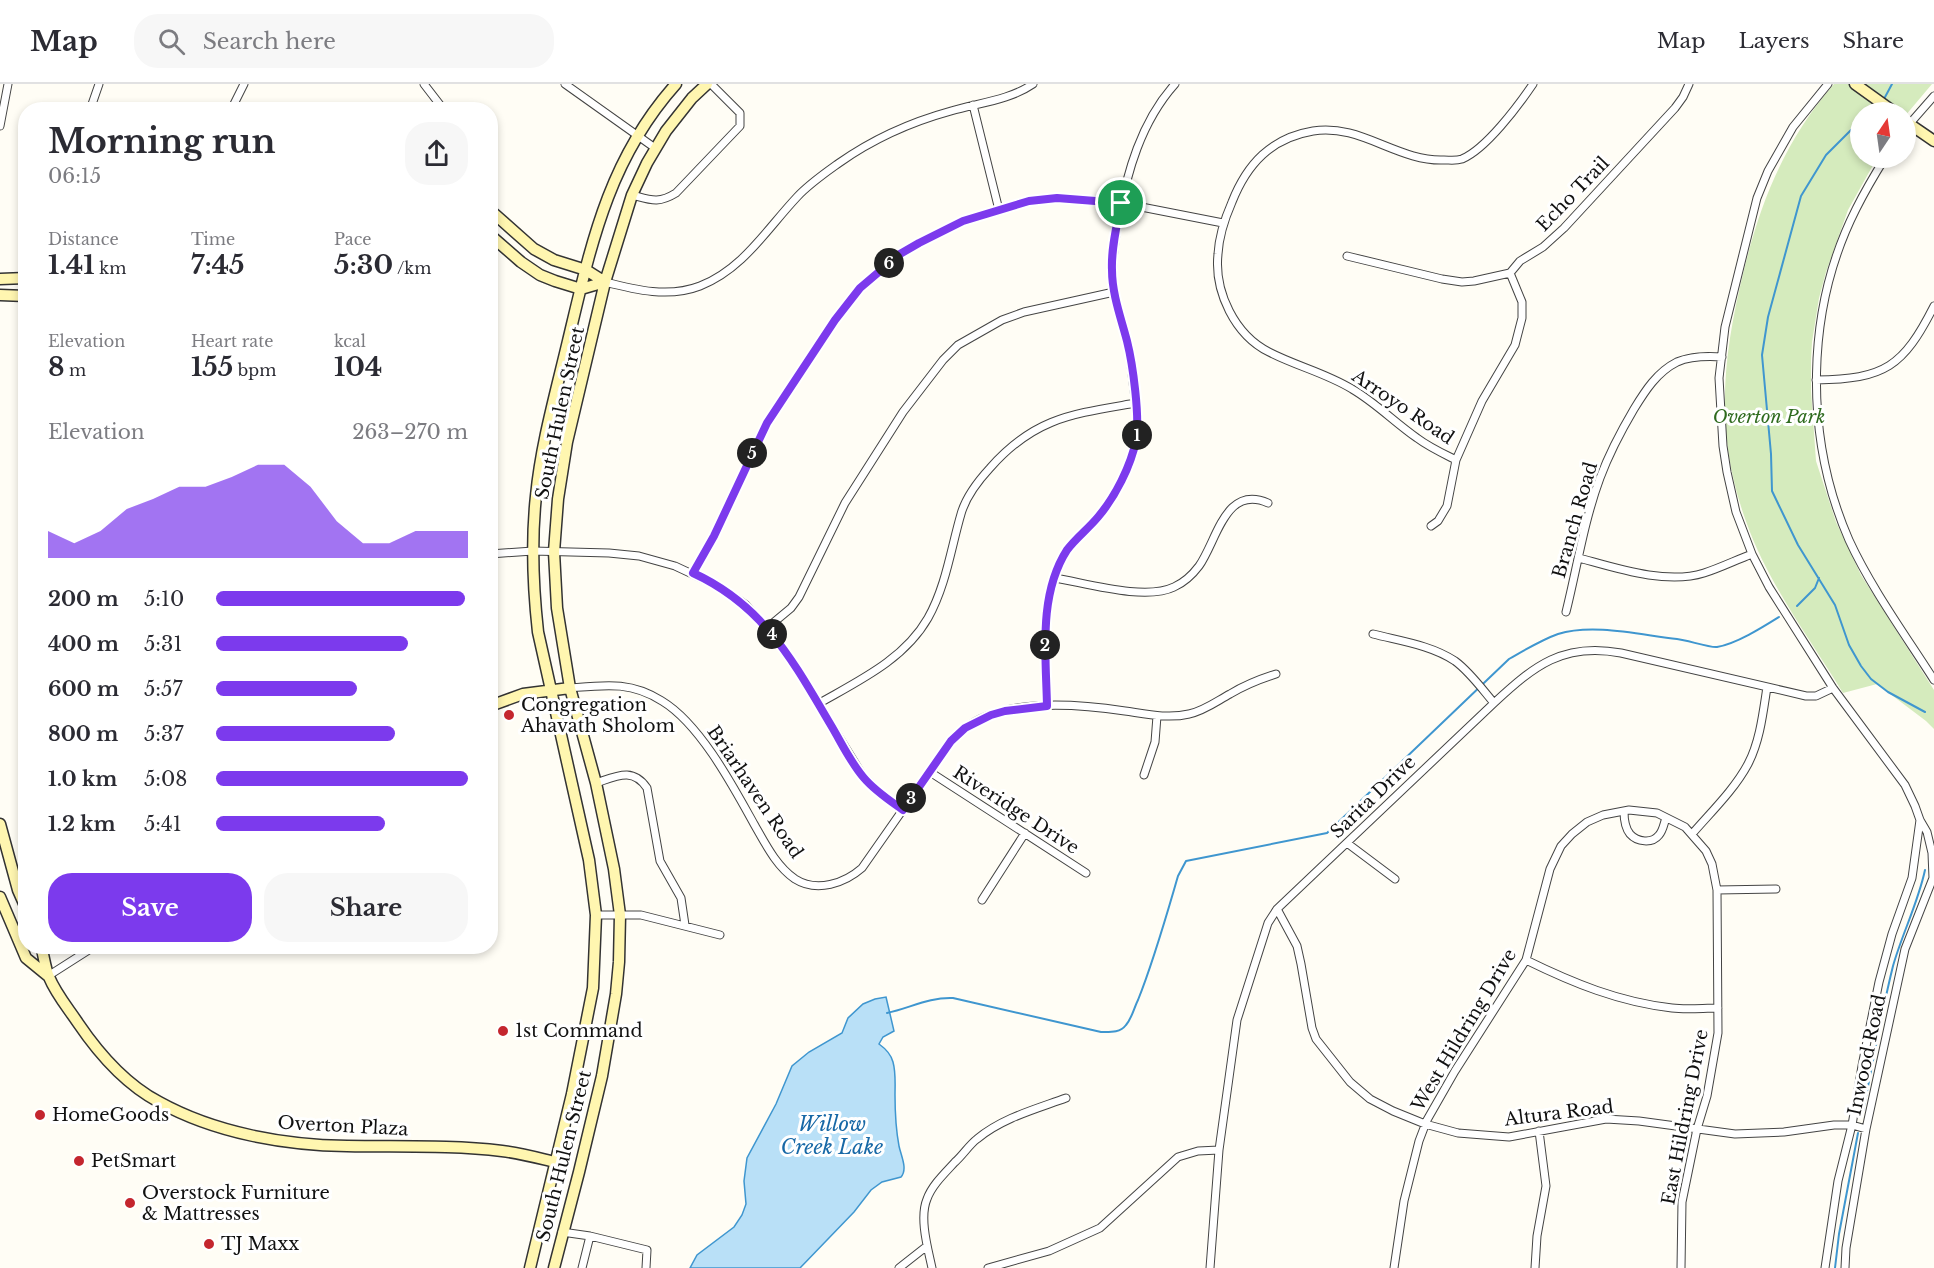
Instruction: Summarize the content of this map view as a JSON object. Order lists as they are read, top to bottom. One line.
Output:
{"streets":{"main road":["South Hulen Street","Briarhaven Road","Overton Plaza"],"street":["Echo Trail","Arroyo Road","Branch Road","Sarita Drive","Riveridge Drive","West Hildring Drive","Inwood Road","Altura Road","East Hildring Drive"]},"crossings":[["South Hulen Street","Briarhaven Road"],["South Hulen Street","Overton Plaza"],["Branch Road","Inwood Road"],["Briarhaven Road","Riveridge Drive"],["Sarita Drive","Inwood Road"],["Sarita Drive","Altura Road"],["West Hildring Drive","Altura Road"],["West Hildring Drive","East Hildring Drive"],["Inwood Road","Altura Road"],["Altura Road","East Hildring Drive"]],"water":["Willow Creek Lake"],"parks":["Overton Park"],"places":["Congregation Ahavath Sholom","1st Command","HomeGoods","PetSmart","Overstock Furniture & Mattresses","TJ Maxx"],"north":"top","page":{"header":"Map","search":"Search here","nav":["Map","Layers","Share"],"heading":["Morning run","06:15"],"stats":[["Distance","1.41 km"],["Time","7:45"],["Pace","5:30 /km"],["Elevation","8 m"],["Heart rate","155 bpm"],["kcal","104"]],"pins":["6","1","5","4","2","3"],"chart":["Elevation","263–270 m"],"list":[{"name":"200 m","note":"5:10"},{"name":"400 m","note":"5:31"},{"name":"600 m","note":"5:57"},{"name":"800 m","note":"5:37"},{"name":"1.0 km","note":"5:08"},{"name":"1.2 km","note":"5:41"}],"buttons":["Save","Share"]}}
